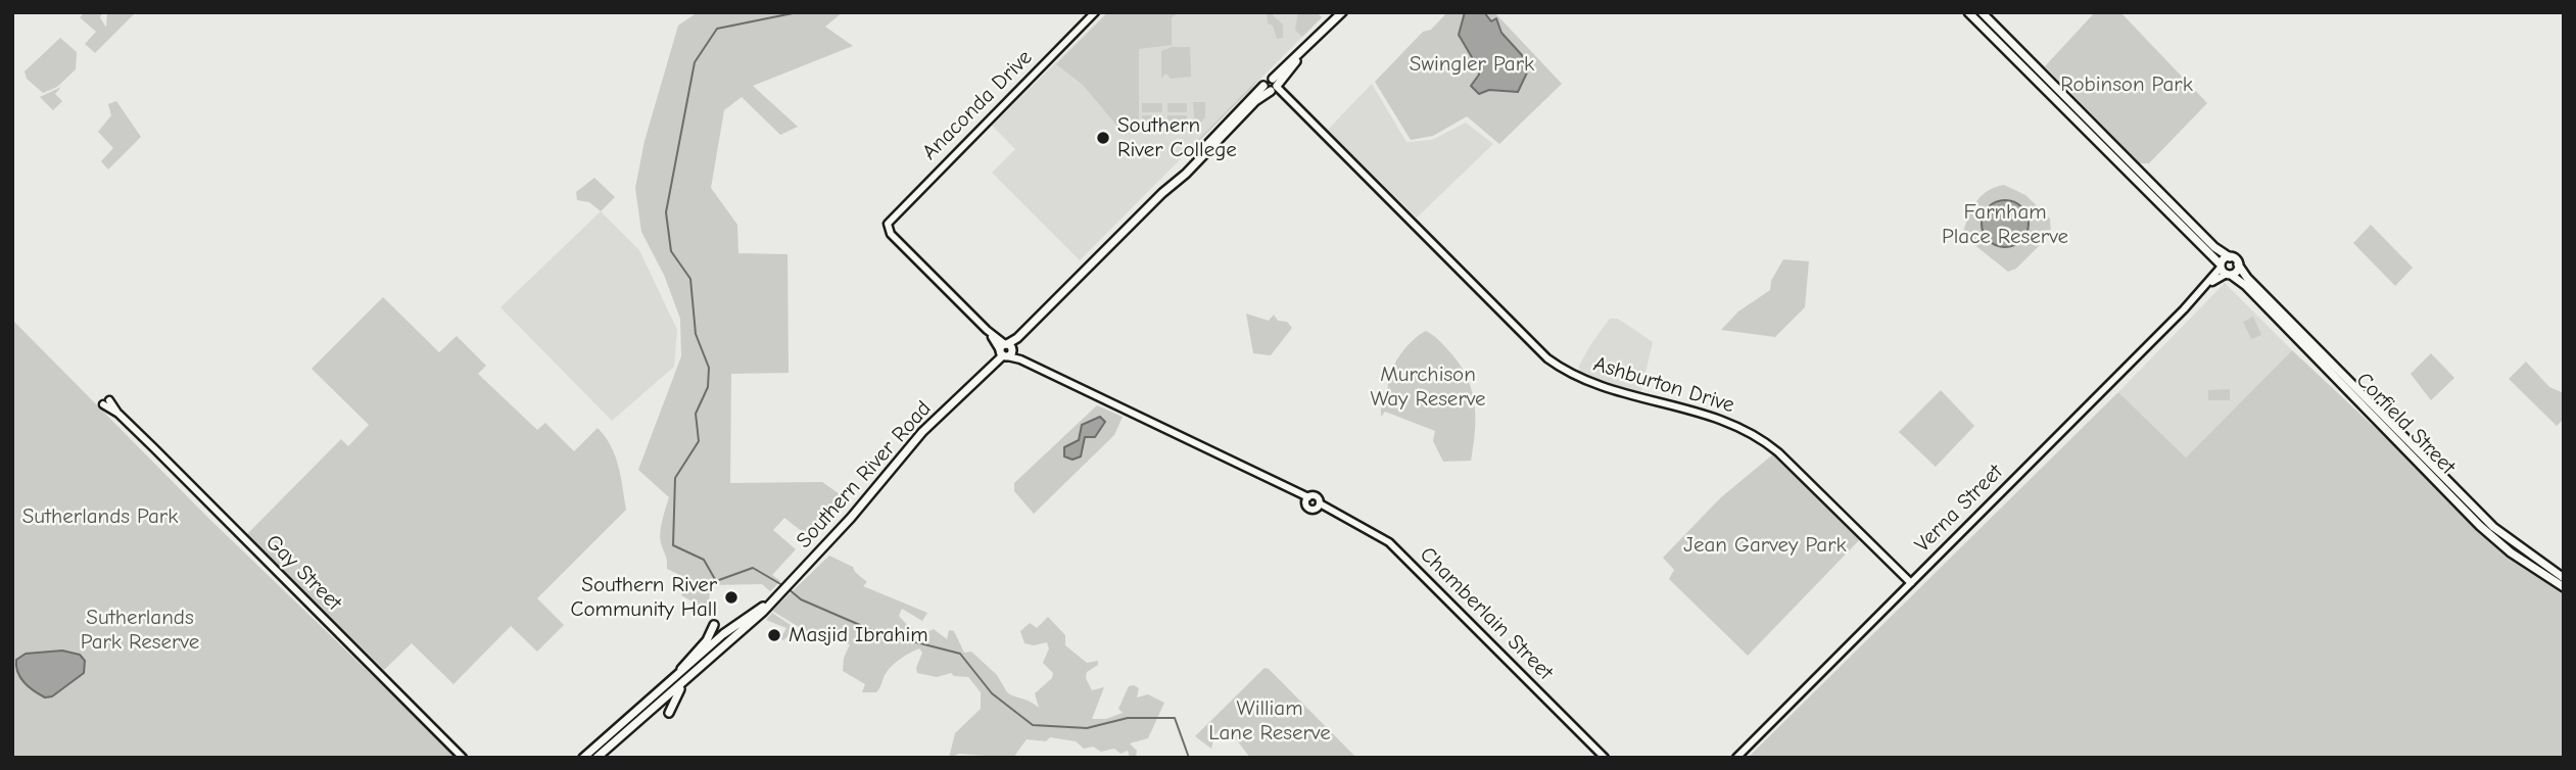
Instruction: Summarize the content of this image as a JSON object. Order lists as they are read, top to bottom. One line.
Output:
{"streets":{"main road":["Anaconda Drive","Ashburton Drive","Corfield Street","Southern River Road","Verna Street","Gay Street","Chamberlain Street"]},"crossings":[["Anaconda Drive","Chamberlain Street"],["Ashburton Drive","Southern River Road"],["Ashburton Drive","Verna Street"],["Corfield Street","Verna Street"],["Southern River Road","Chamberlain Street"]],"parks":["Swingler Park","Robinson Park","Farnham Place Reserve","Murchison Way Reserve","Sutherlands Park","Jean Garvey Park","Sutherlands Park Reserve","William Lane Reserve"],"places":["Southern River College","Southern River Community Hall","Masjid Ibrahim"]}
